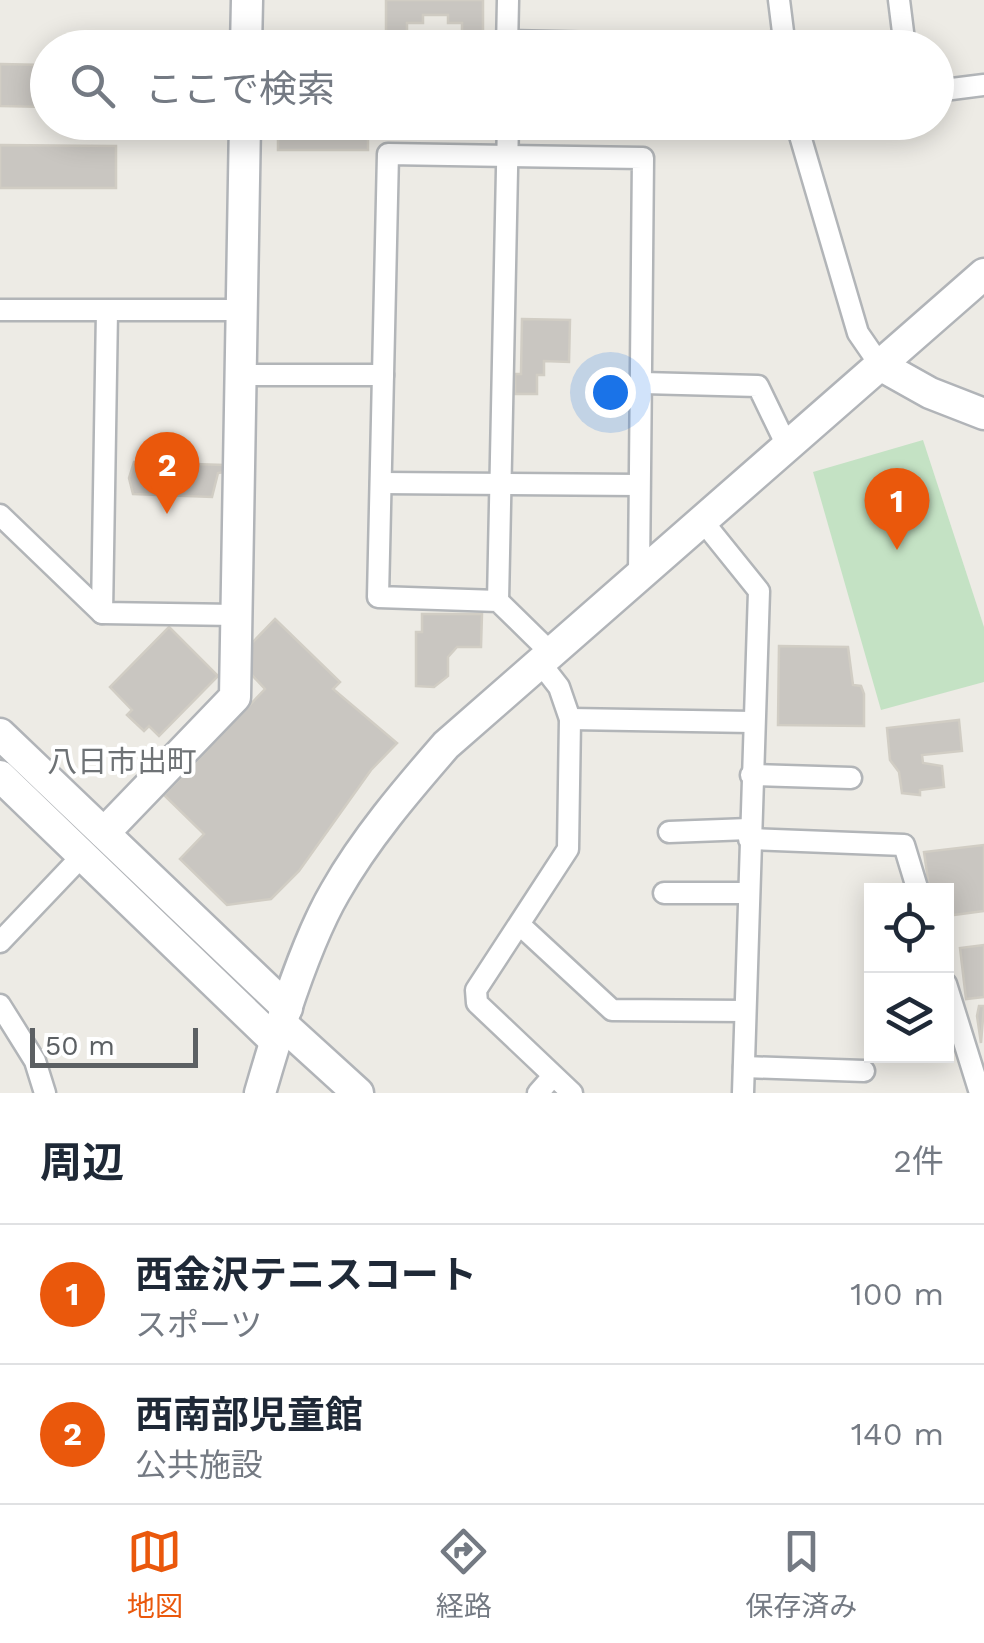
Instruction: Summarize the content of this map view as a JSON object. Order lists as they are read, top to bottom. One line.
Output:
{"districts":["八日市出町"],"scale_bar":"50 m","page":{"search":"ここで検索","pins":["2","1"],"scale":"50 m","heading":["周辺","2件"],"list":[{"mark":"1","name":"西金沢テニスコート","note":"スポーツ","value":"100 m"},{"mark":"2","name":"西南部児童館","note":"公共施設","value":"140 m"}],"nav":["地図","経路","保存済み"]}}
